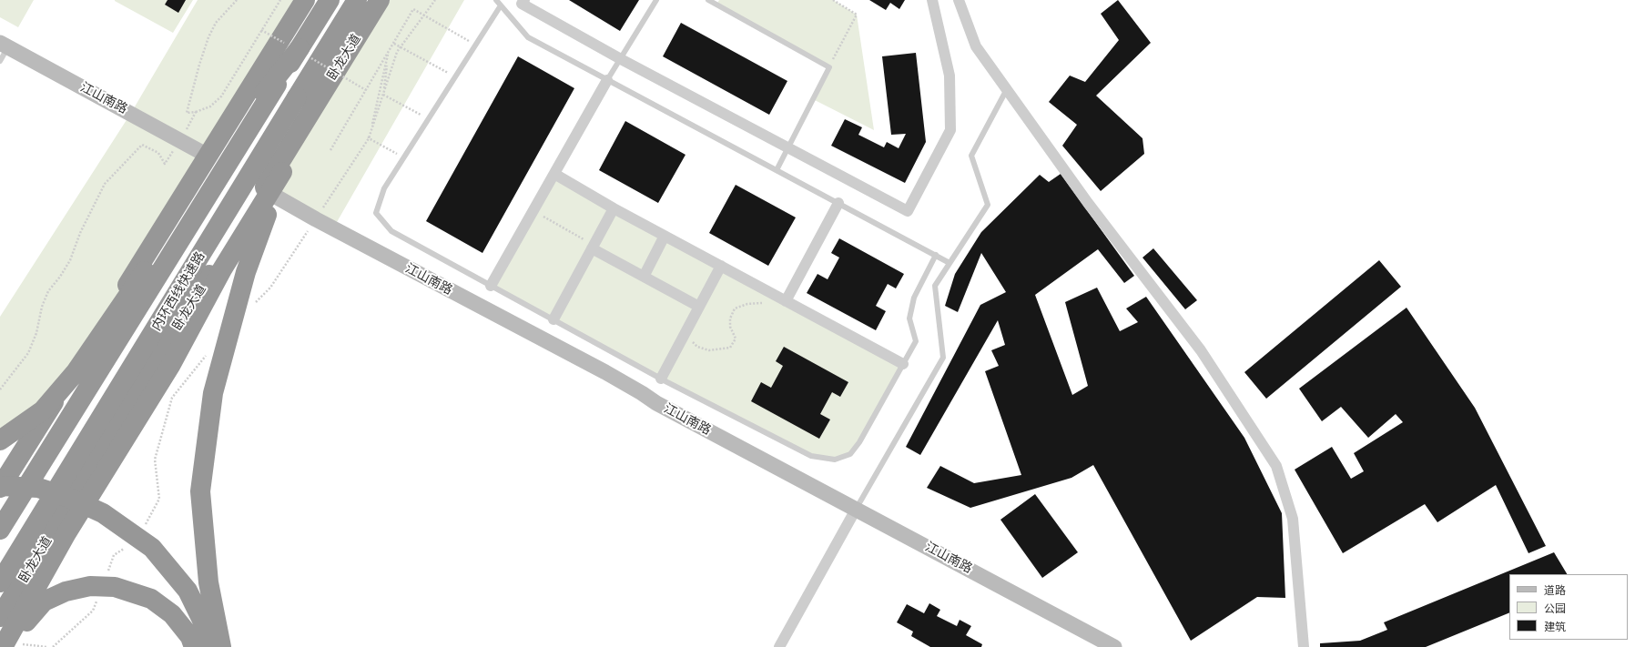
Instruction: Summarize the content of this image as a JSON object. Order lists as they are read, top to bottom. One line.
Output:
{"streets":{"highway":["卧龙大道","内环西线快速路"],"street":["江山南路"]},"crossings":[["卧龙大道","江山南路"]],"legend":["道路","公园","建筑"]}
